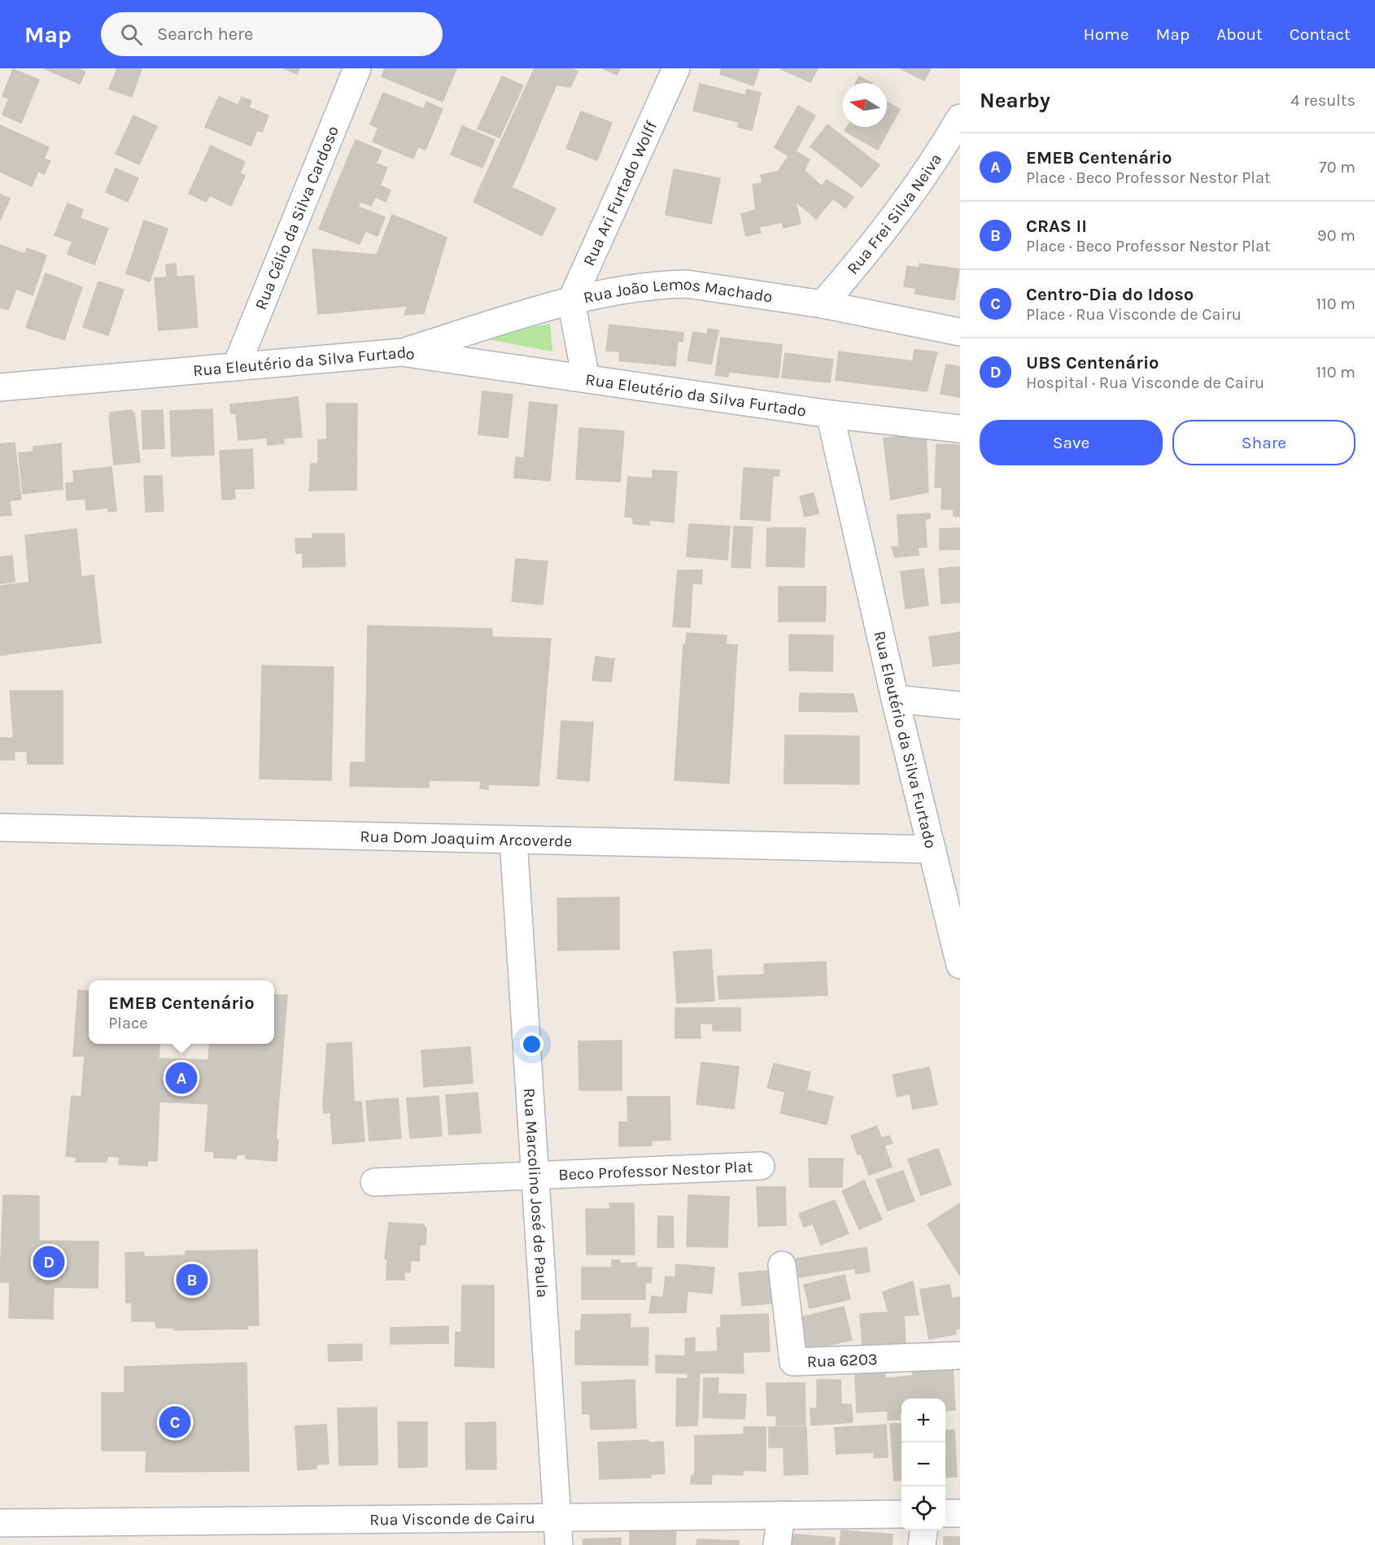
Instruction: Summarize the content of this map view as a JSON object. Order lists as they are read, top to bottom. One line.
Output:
{"streets":{"street":["Rua Ari Furtado Wolff","Rua Frei Silva Neiva","Rua Célio da Silva Cardoso","Rua João Lemos Machado","Rua Eleutério da Silva Furtado","Rua Dom Joaquim Arcoverde","Beco Professor Nestor Plat","Rua Marcolino José de Paula","Rua 6203","Rua Visconde de Cairu"]},"crossings":[["Rua Ari Furtado Wolff","Rua João Lemos Machado"],["Rua Frei Silva Neiva","Rua João Lemos Machado"],["Rua Célio da Silva Cardoso","Rua Eleutério da Silva Furtado"],["Rua João Lemos Machado","Rua Eleutério da Silva Furtado"],["Rua Eleutério da Silva Furtado","Rua Dom Joaquim Arcoverde"],["Rua Dom Joaquim Arcoverde","Rua Marcolino José de Paula"],["Beco Professor Nestor Plat","Rua Marcolino José de Paula"],["Rua Marcolino José de Paula","Rua Visconde de Cairu"]],"north":"left","page":{"header":"Map","search":"Search here","nav":["Home","Map","About","Contact"],"heading":["Nearby","4 results"],"list":[{"mark":"A","name":"EMEB Centenário","note":"Place · Beco Professor Nestor Plat","value":"70 m"},{"mark":"B","name":"CRAS II","note":"Place · Beco Professor Nestor Plat","value":"90 m"},{"mark":"C","name":"Centro-Dia do Idoso","note":"Place · Rua Visconde de Cairu","value":"110 m"},{"mark":"D","name":"UBS Centenário","note":"Hospital · Rua Visconde de Cairu","value":"110 m"}],"buttons":["Save","Share"],"popup":["EMEB Centenário","Place"],"pins":["A","D","B","C"],"map_buttons":["+","−"]}}
